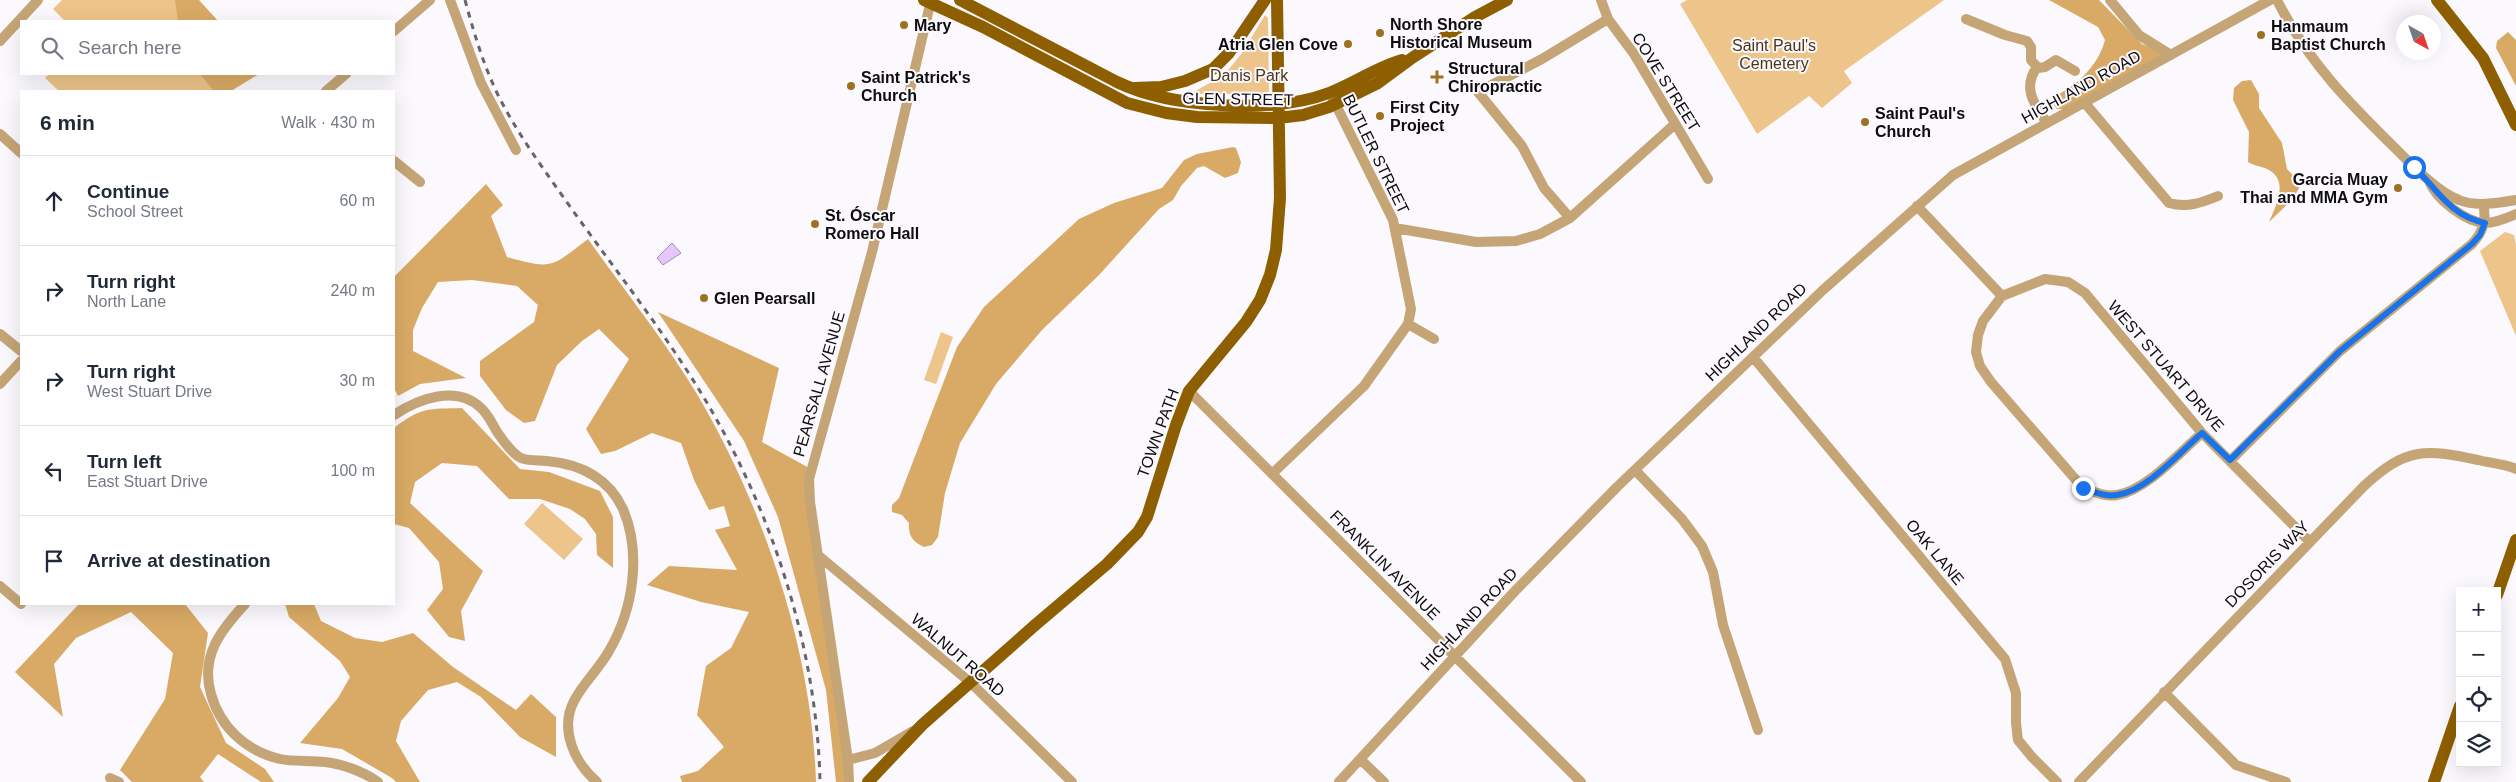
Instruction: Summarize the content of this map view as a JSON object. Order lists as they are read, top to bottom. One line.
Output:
{"streets":{"main road":["GLEN STREET","TOWN PATH"],"street":["COVE STREET","HIGHLAND ROAD","BUTLER STREET","WEST STUART DRIVE","PEARSALL AVENUE","OAK LANE","DOSORIS WAY","FRANKLIN AVENUE","WALNUT ROAD"]},"crossings":[["HIGHLAND ROAD","OAK LANE"],["HIGHLAND ROAD","FRANKLIN AVENUE"],["GLEN STREET","BUTLER STREET"],["GLEN STREET","PEARSALL AVENUE"],["GLEN STREET","TOWN PATH"],["WEST STUART DRIVE","DOSORIS WAY"],["PEARSALL AVENUE","WALNUT ROAD"],["TOWN PATH","FRANKLIN AVENUE"],["TOWN PATH","WALNUT ROAD"]],"parks":["Saint Paul's Cemetery","Danis Park"],"places":{"other":["Mary","North Shore Historical Museum","Hanmaum Baptist Church","Atria Glen Cove","Saint Patrick's Church","First City Project","Saint Paul's Church","Garcia Muay Thai and MMA Gym","St. Óscar Romero Hall","Glen Pearsall"],"health":["Structural Chiropractic"]},"north":"bottom right","page":{"search":"Search here","heading":["6 min","Walk · 430 m"],"list":[["Continue","School Street","60 m"],["Turn right","North Lane","240 m"],["Turn right","West Stuart Drive","30 m"],["Turn left","East Stuart Drive","100 m"],"Arrive at destination"],"map_buttons":["+","−"]}}
